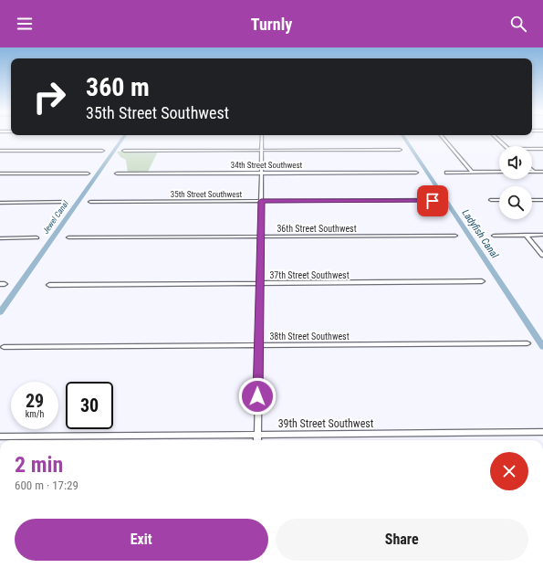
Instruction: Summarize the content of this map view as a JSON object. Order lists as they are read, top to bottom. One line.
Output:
{"streets":{"street":["34th Street Southwest","35th Street Southwest","36th Street Southwest","37th Street Southwest","38th Street Southwest","39th Street Southwest"]},"water":["Jewel Canal","Ladyfish Canal"],"page":{"header":"Turnly","turn":["360 m","35th Street Southwest"],"speed":"29 km/h","limit":"30","heading":["2 min","600 m · 17:29"],"buttons":["Exit","Share"]}}
